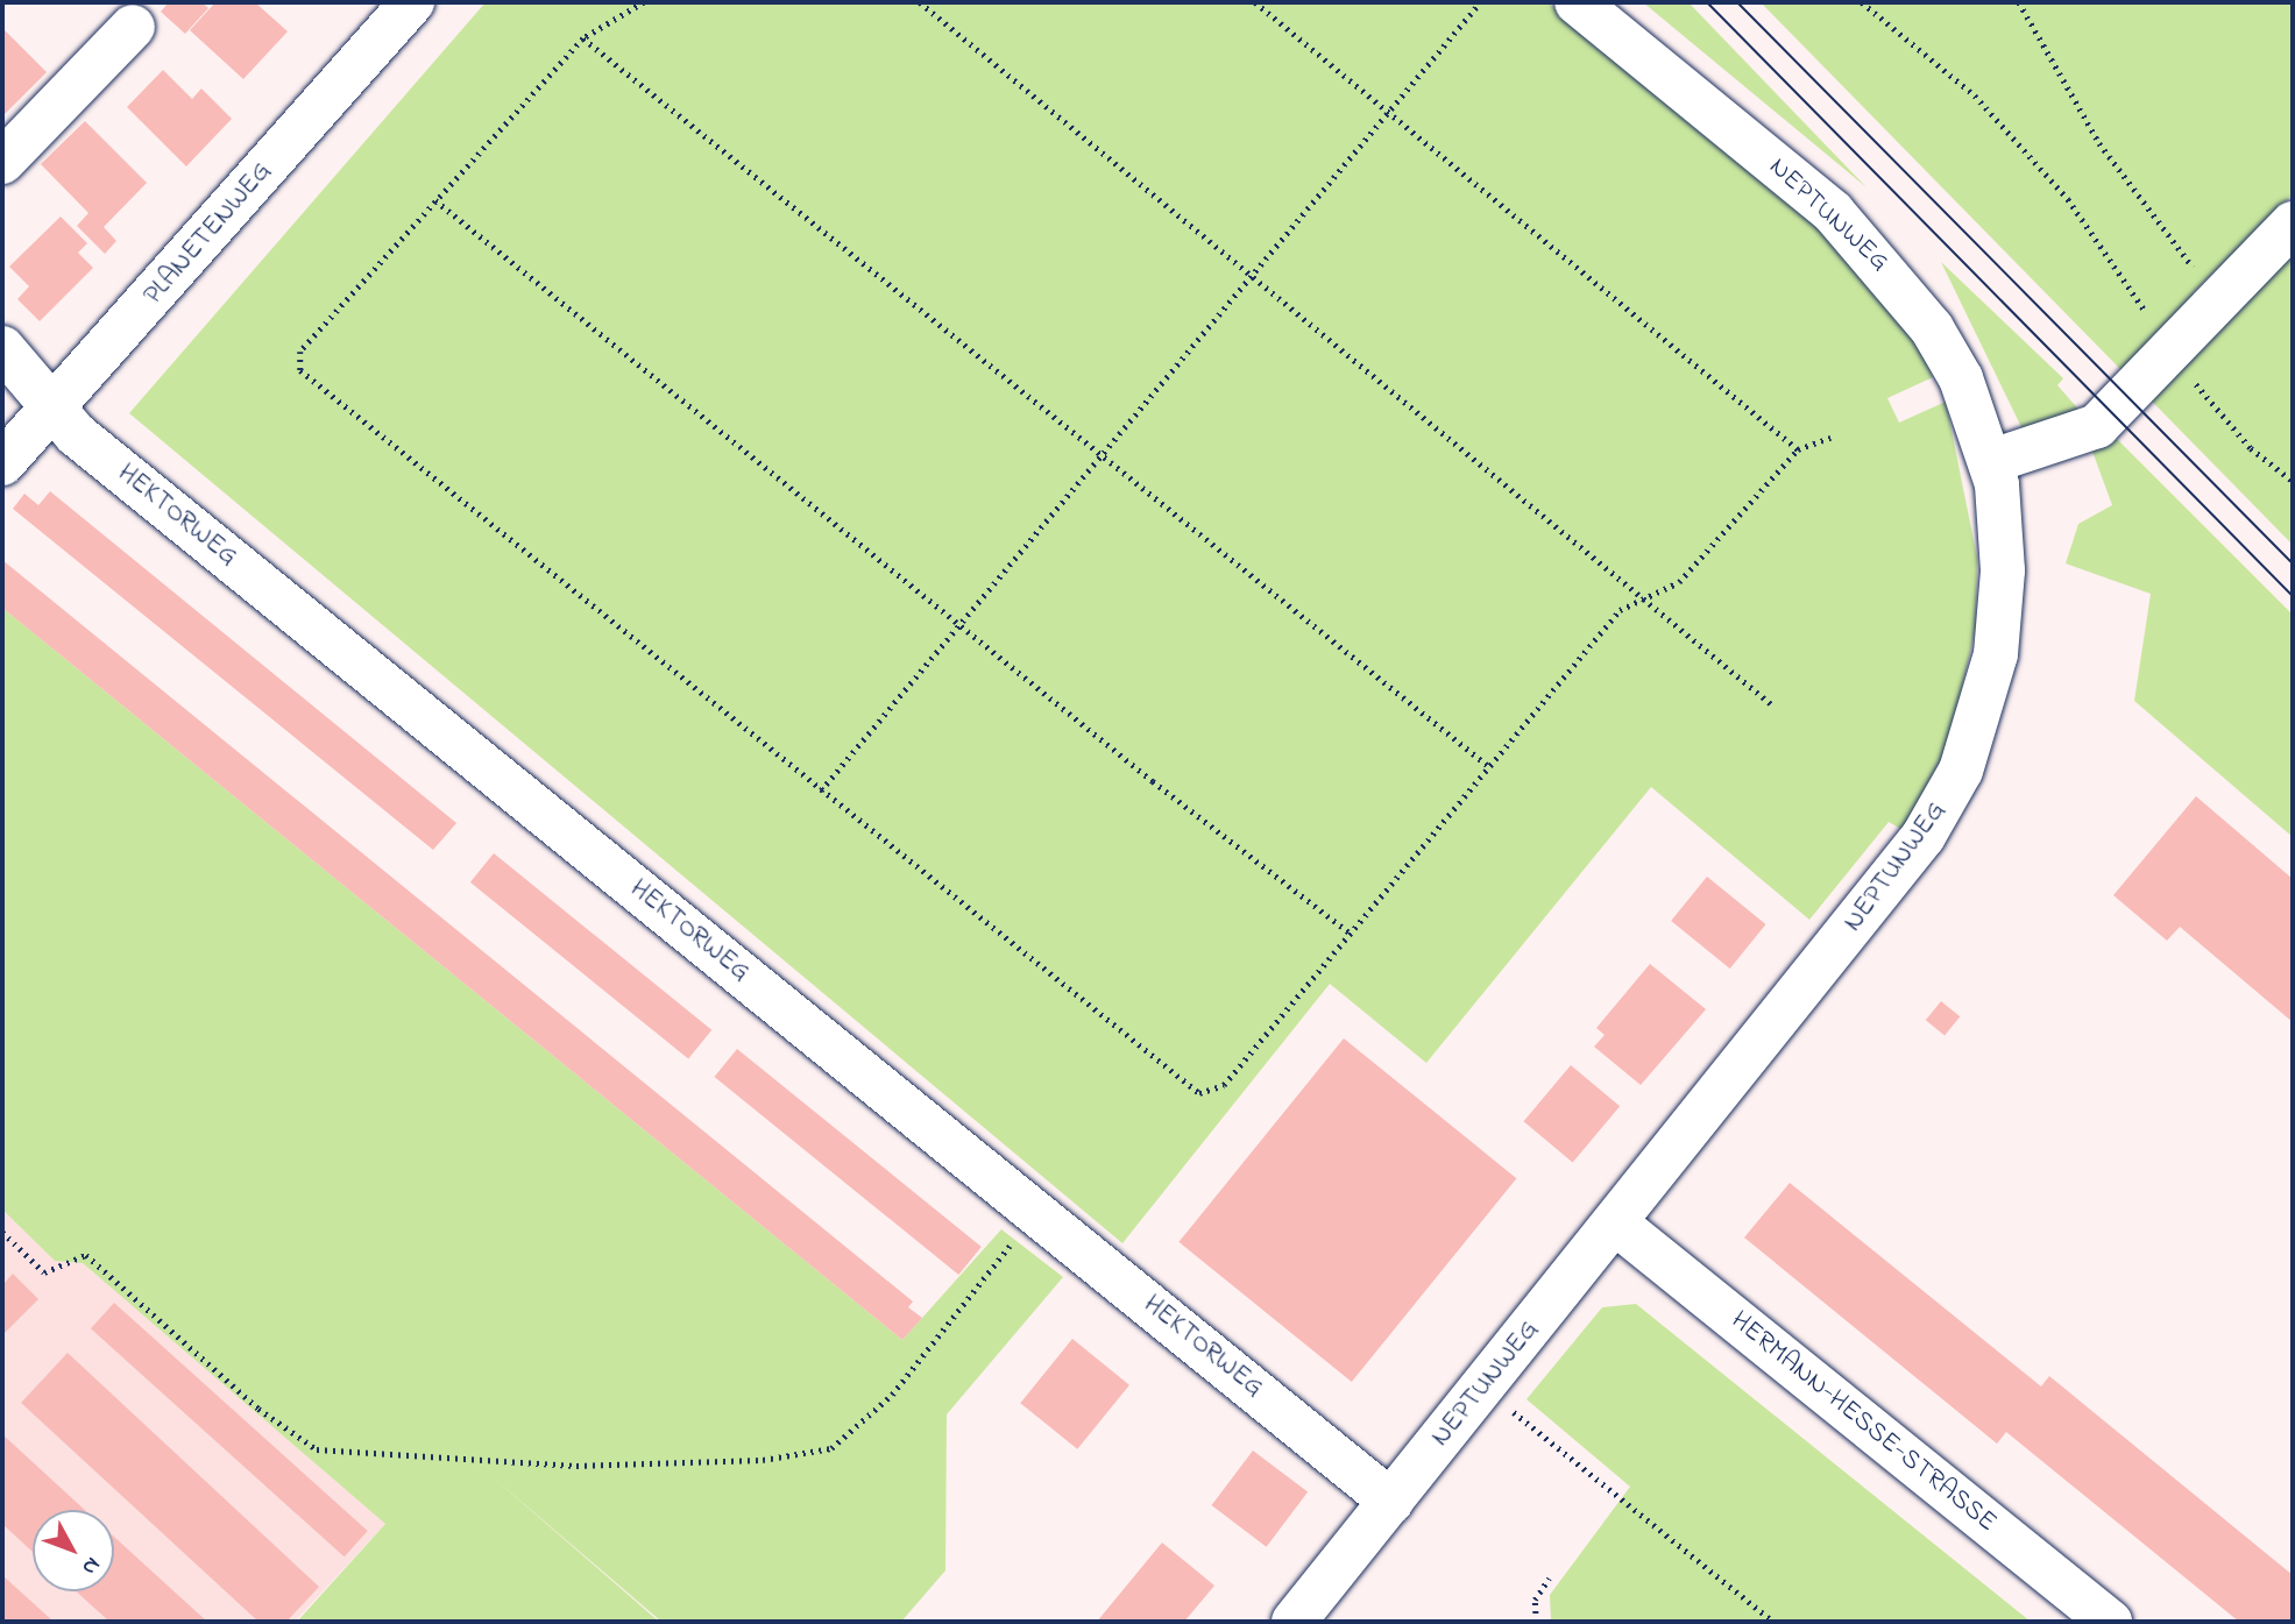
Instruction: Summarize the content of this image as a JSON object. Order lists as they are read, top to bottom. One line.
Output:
{"streets":{"street":["NEPTUNWEG","PLANETENWEG","HEKTORWEG","HERMANN-HESSE-STRASSE"]},"crossings":[["NEPTUNWEG","HEKTORWEG"],["NEPTUNWEG","HERMANN-HESSE-STRASSE"],["PLANETENWEG","HEKTORWEG"]],"north":"bottom right"}
